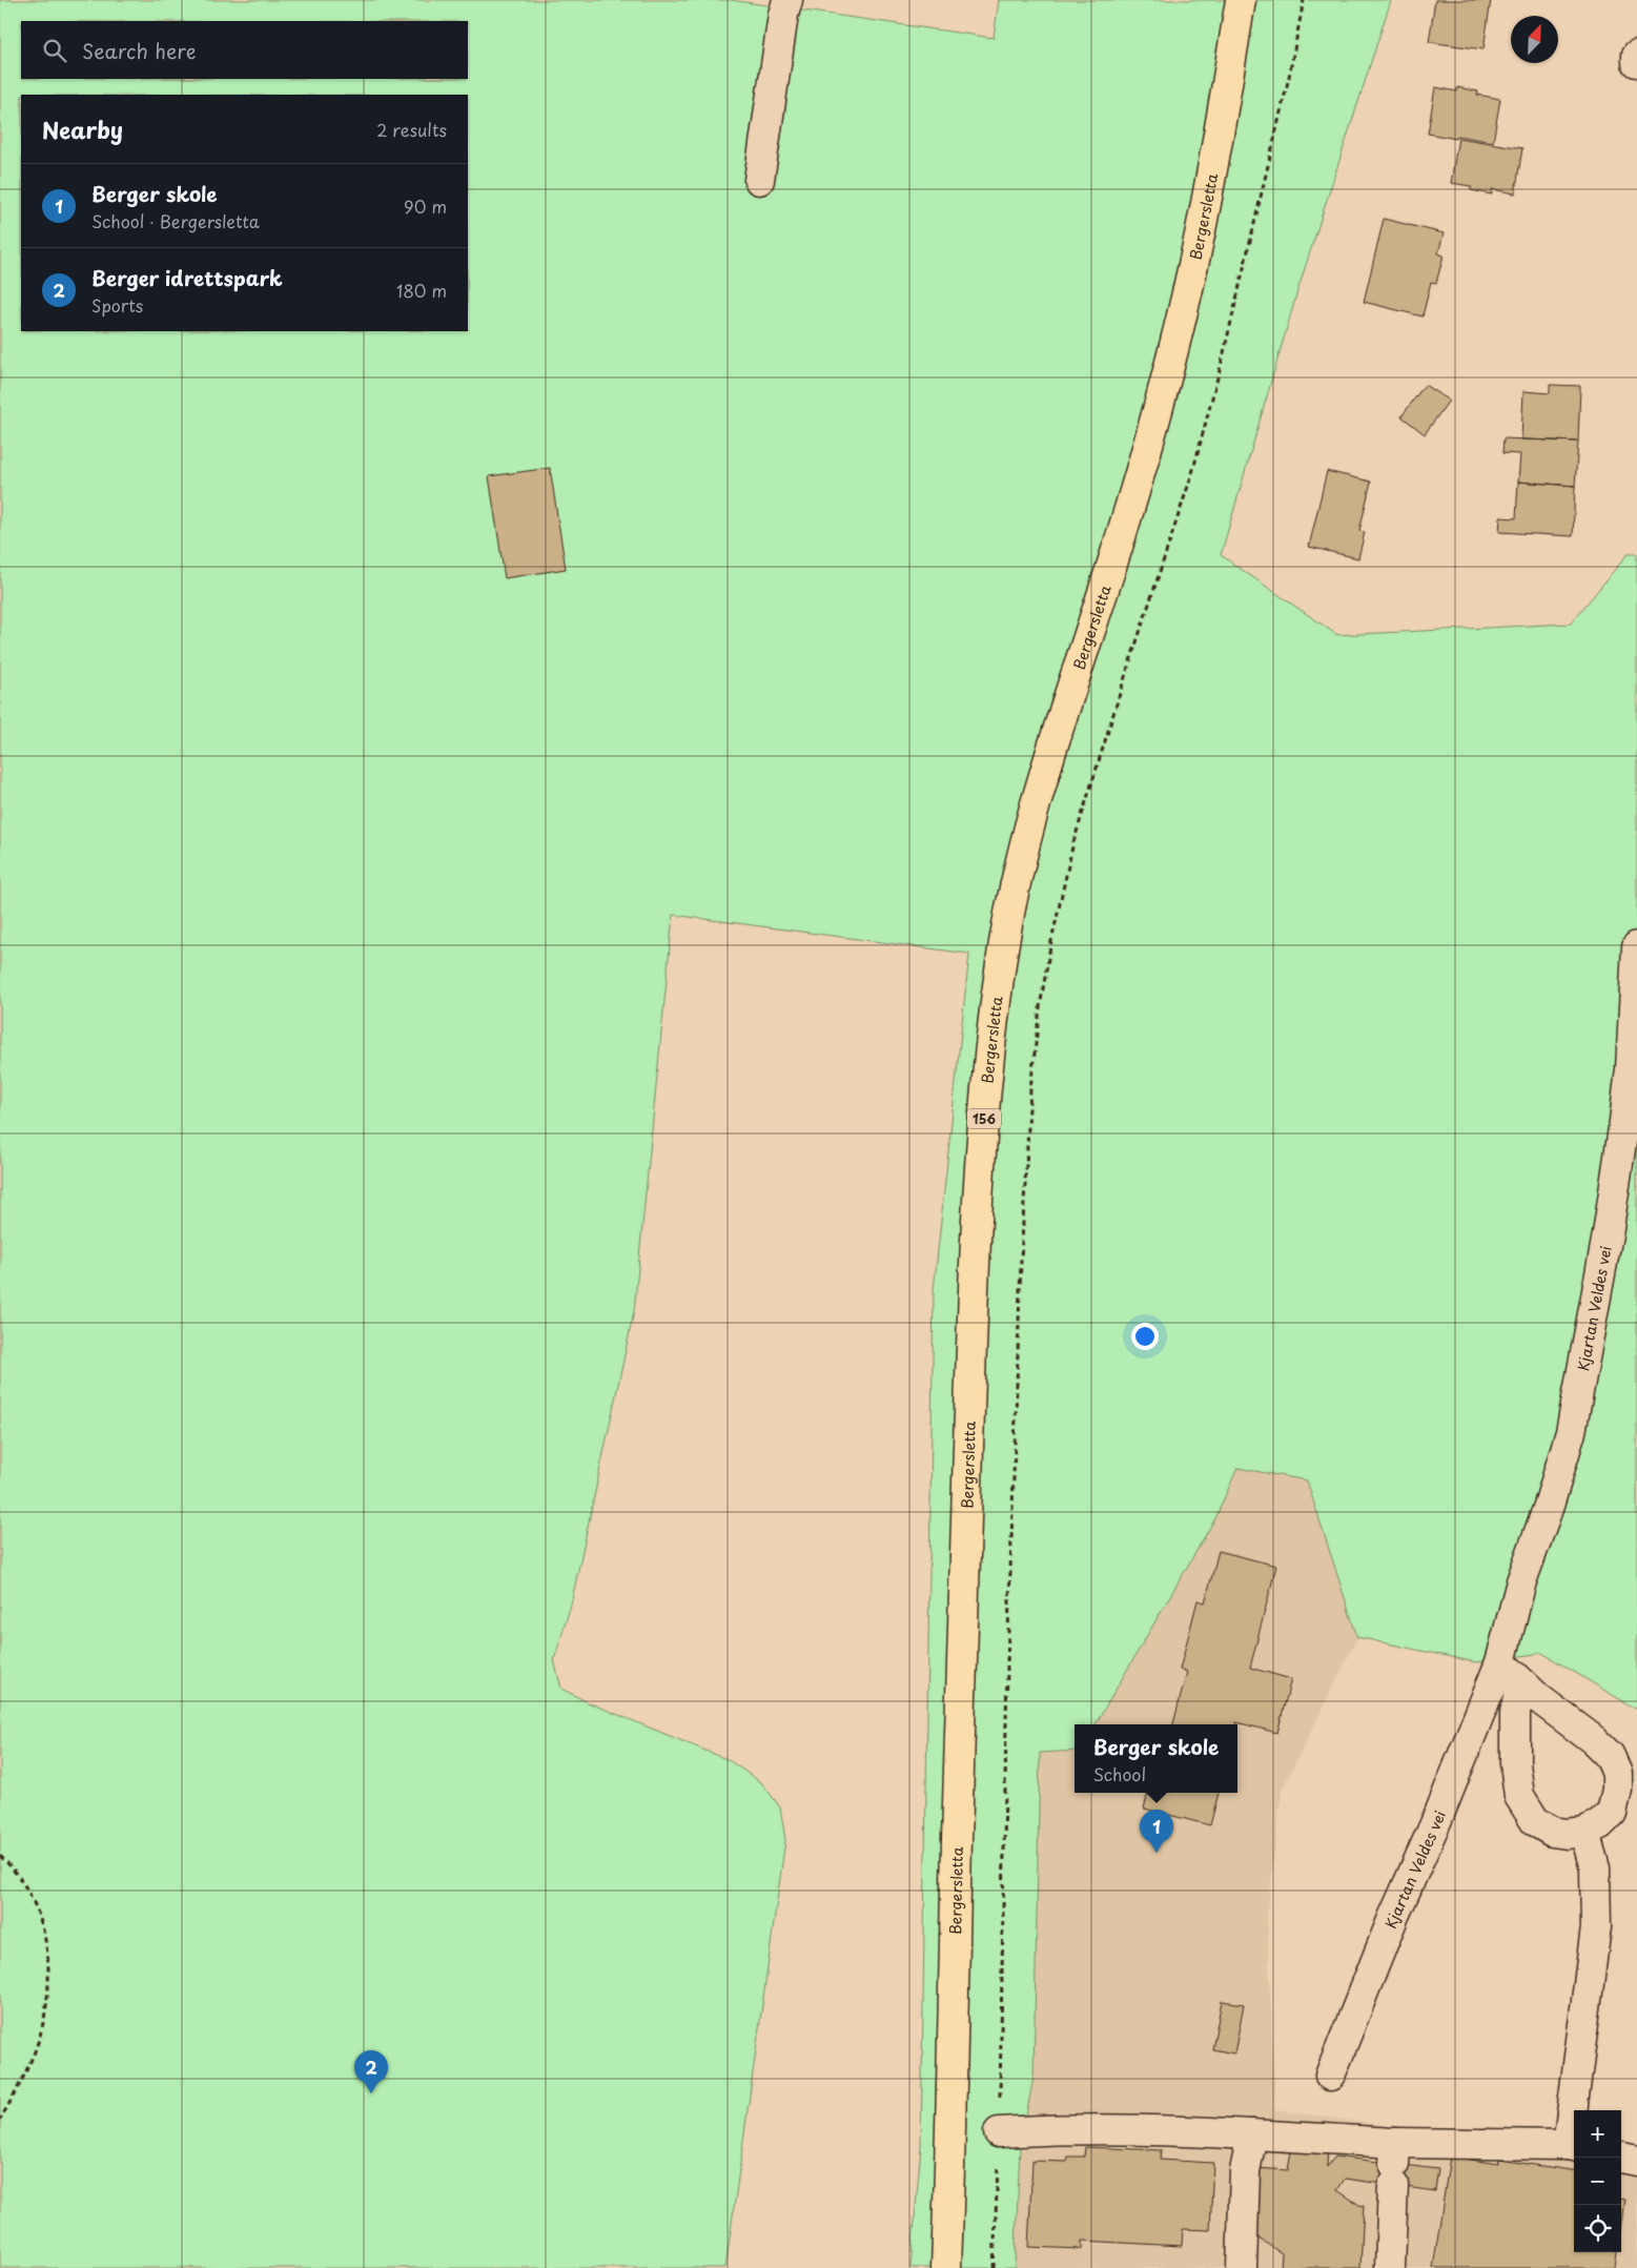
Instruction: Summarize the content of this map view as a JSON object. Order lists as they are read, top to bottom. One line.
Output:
{"streets":{"main road":["Bergersletta","156"],"street":["Kjartan Veldes vei"]},"north":"top right","page":{"search":"Search here","heading":["Nearby","2 results"],"list":[{"mark":"1","name":"Berger skole","note":"School · Bergersletta","value":"90 m"},{"mark":"2","name":"Berger idrettspark","note":"Sports","value":"180 m"}],"popup":["Berger skole","School"],"pins":["1","2"],"map_buttons":["+","−"]}}
